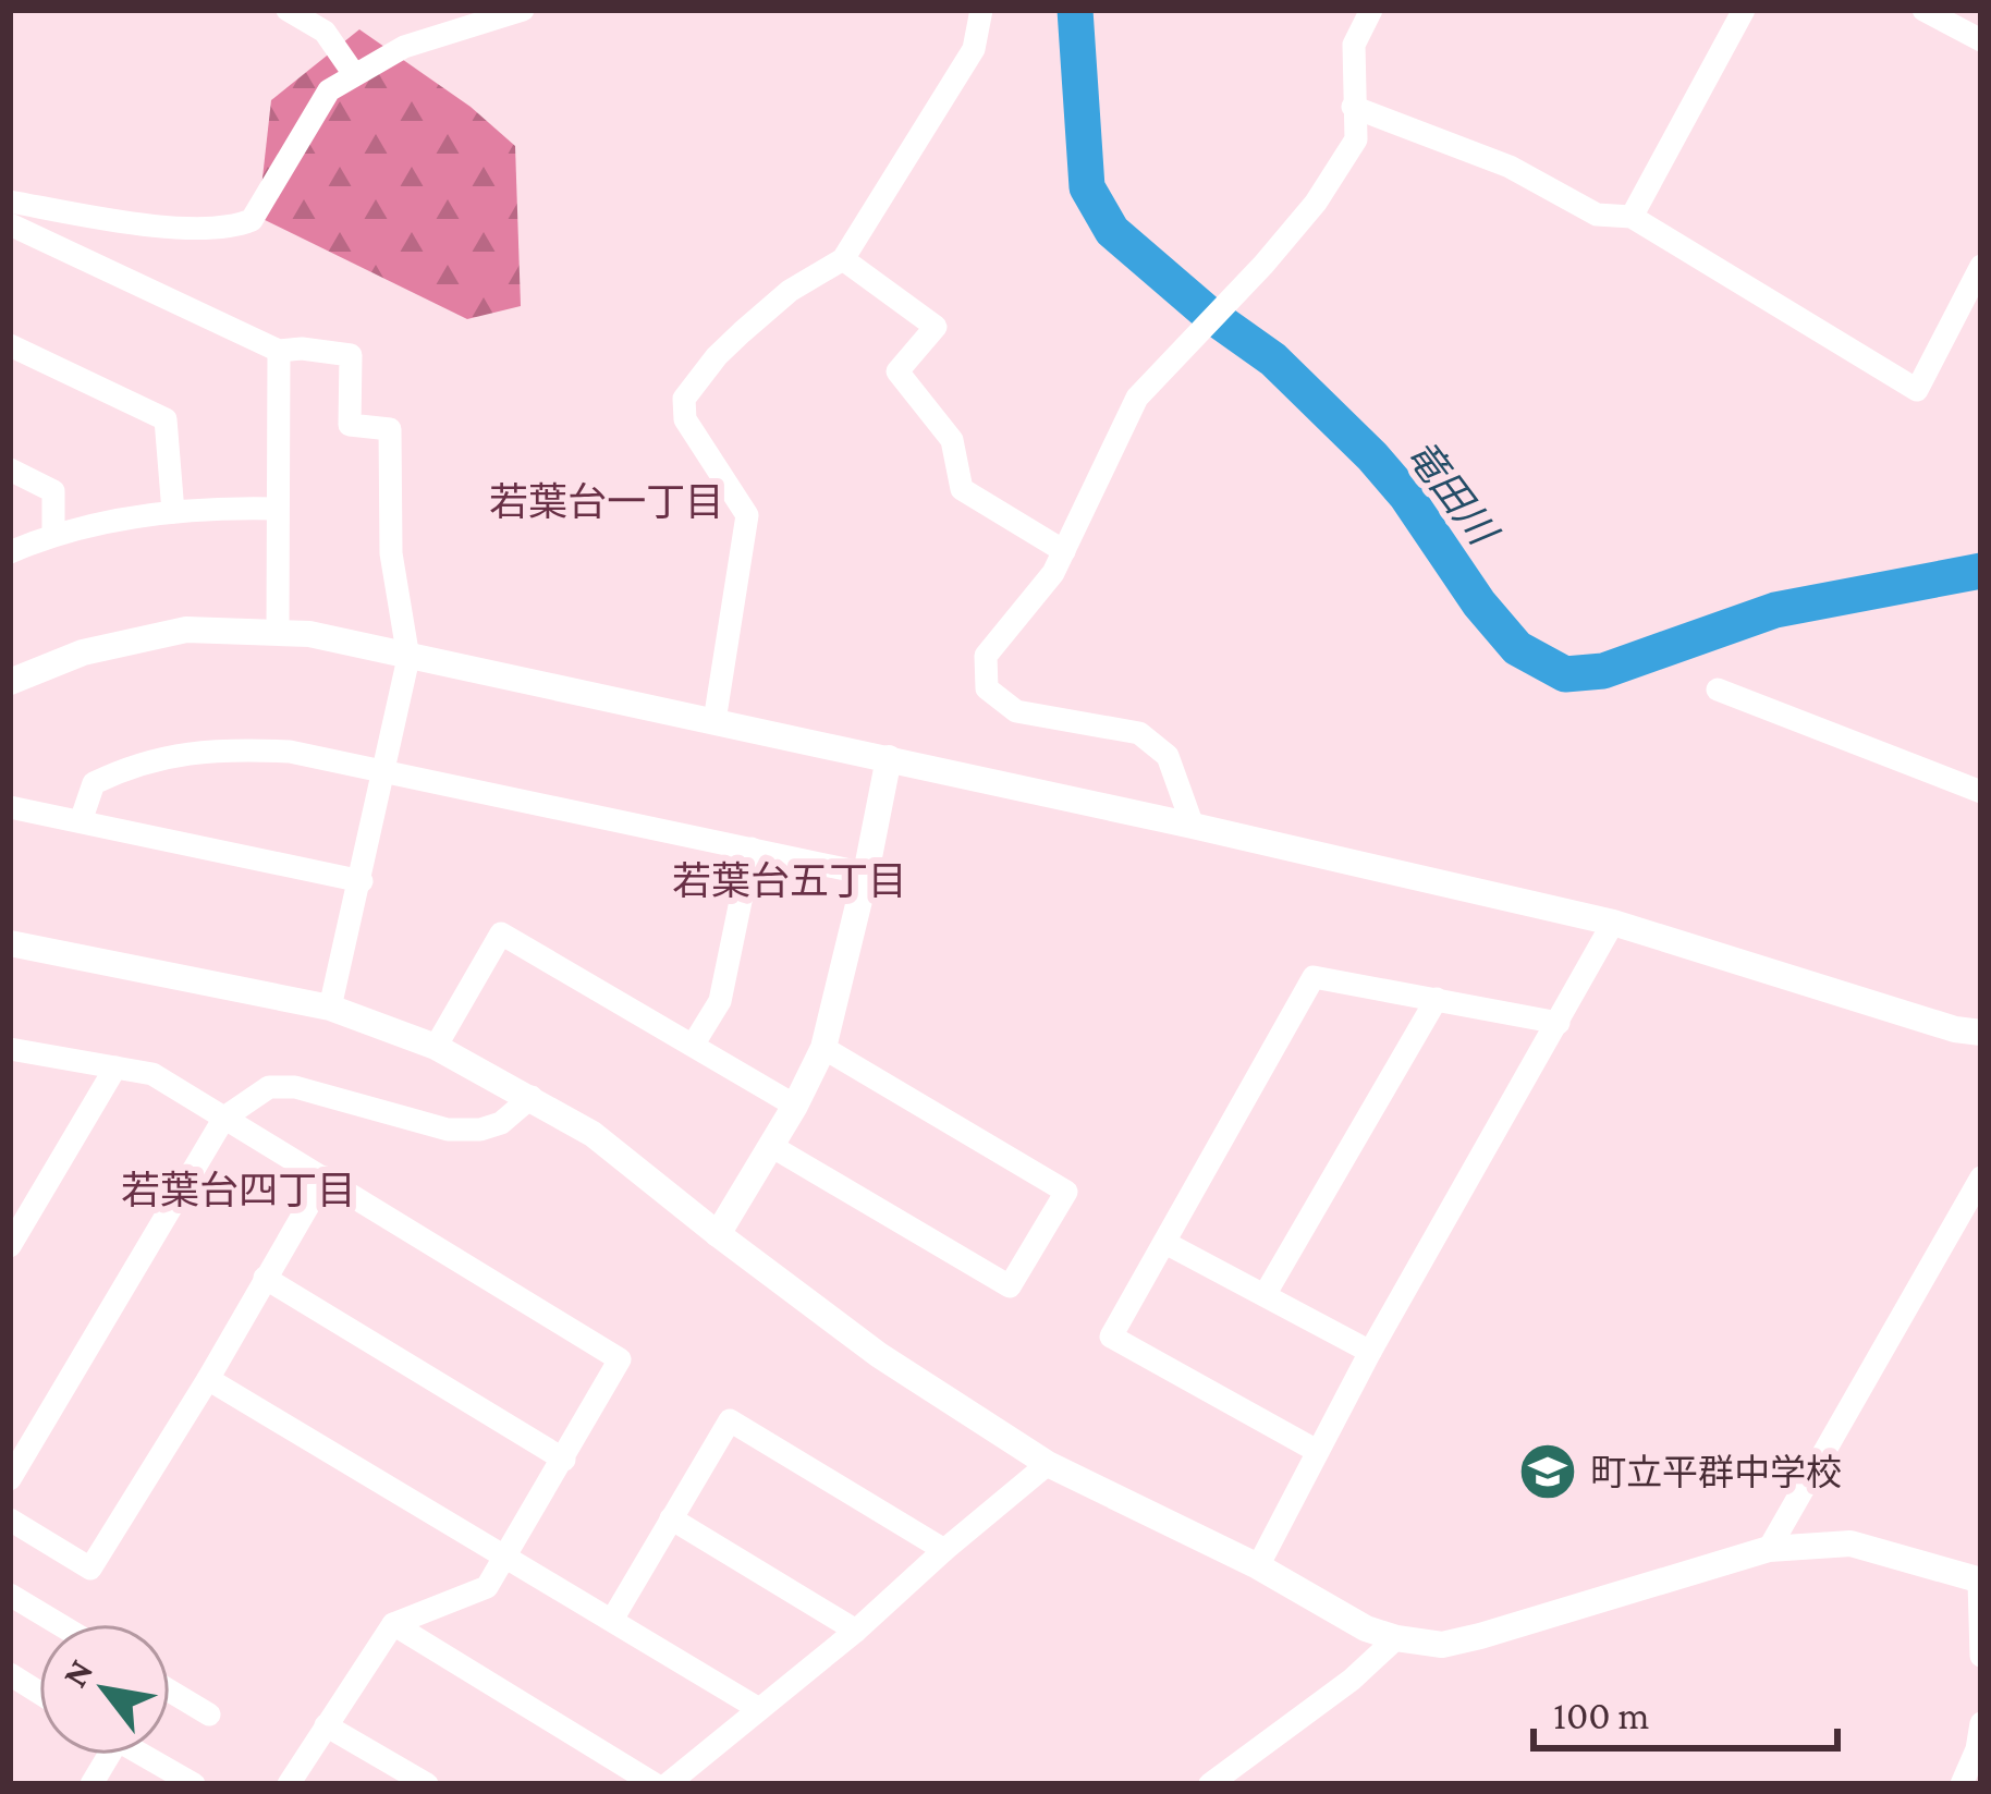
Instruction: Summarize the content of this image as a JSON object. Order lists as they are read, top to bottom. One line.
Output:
{"districts":["若葉台一丁目","若葉台五丁目","若葉台四丁目"],"water":["竜田川"],"places":{"school or university":["町立平群中学校"]},"scale_bar":"100 m","north":"top left"}
